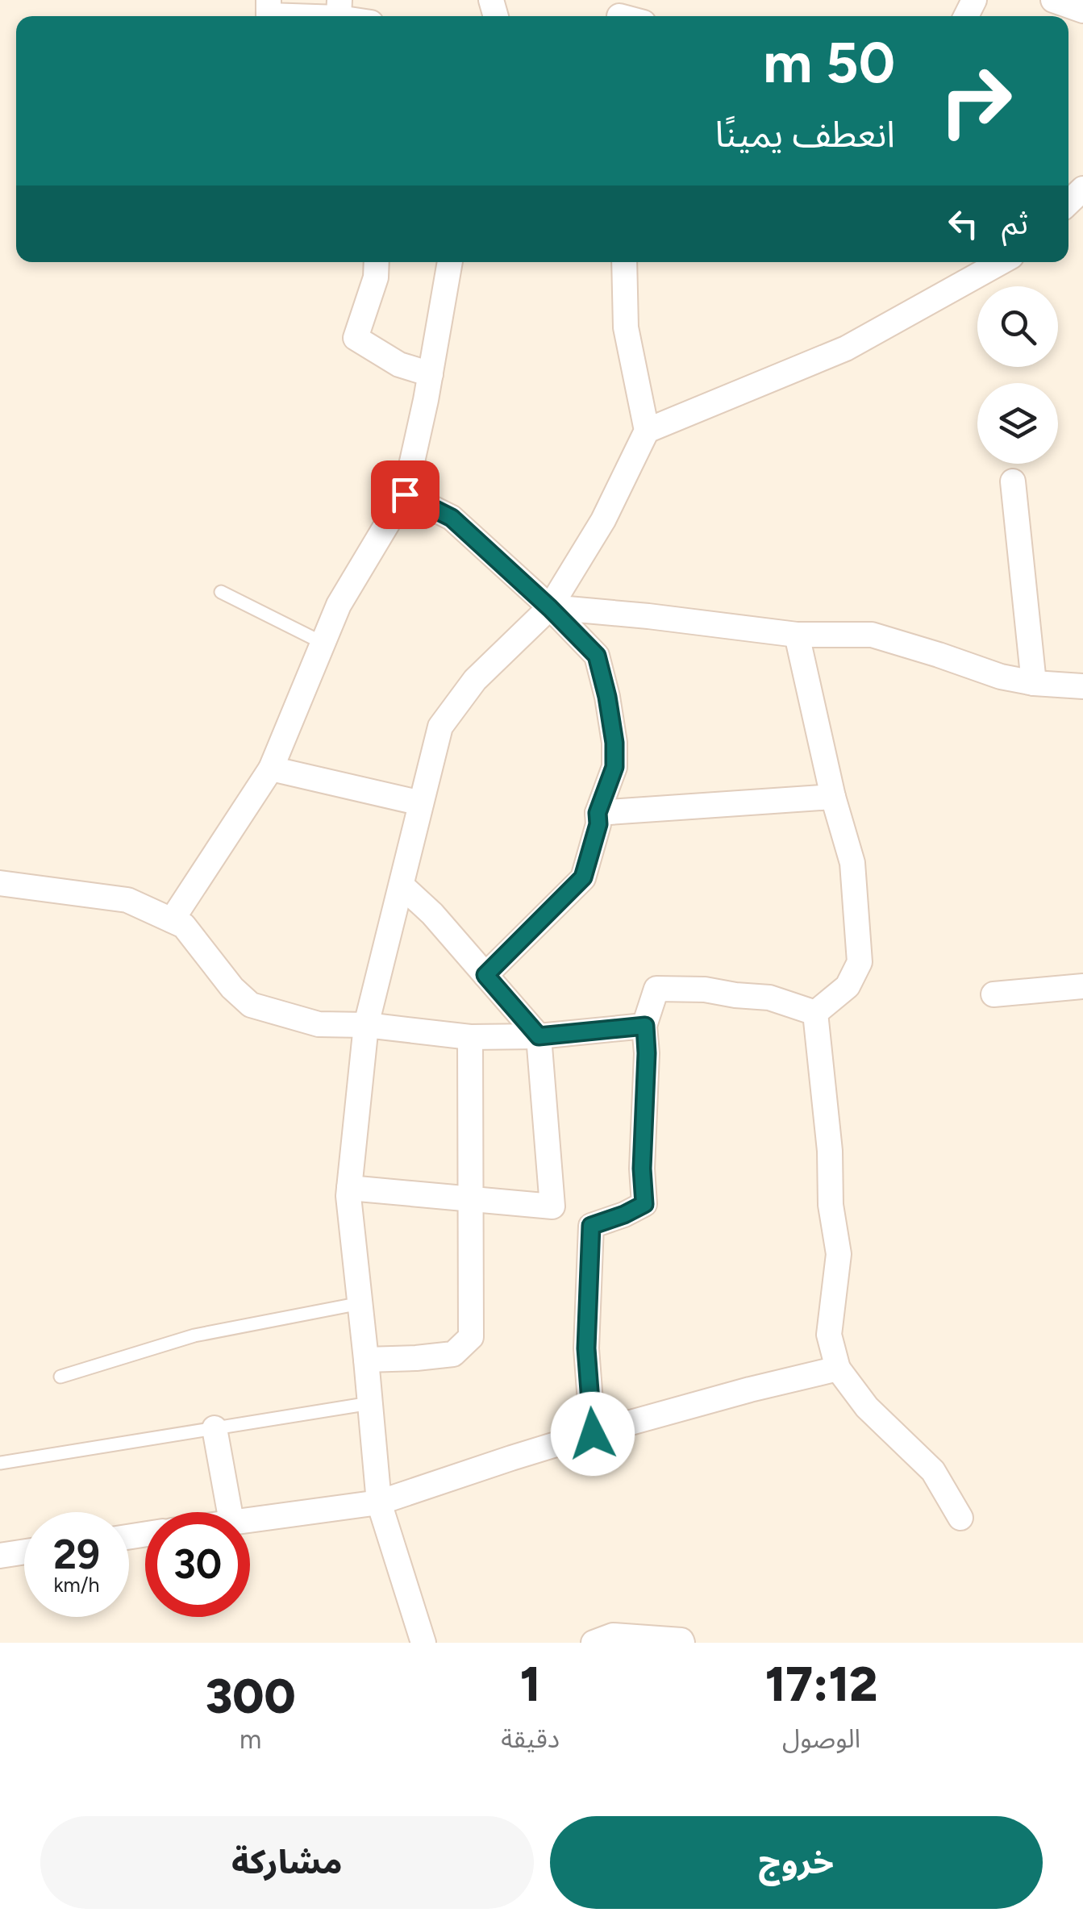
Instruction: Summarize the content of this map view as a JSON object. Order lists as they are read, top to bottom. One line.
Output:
{"page":{"turn":["50 m","انعطف يمينًا"],"then":"ثم","speed":"29 km/h","limit":"30","eta":["17:12","الوصول","1","دقيقة","300","m"],"buttons":["خروج","مشاركة"]}}
